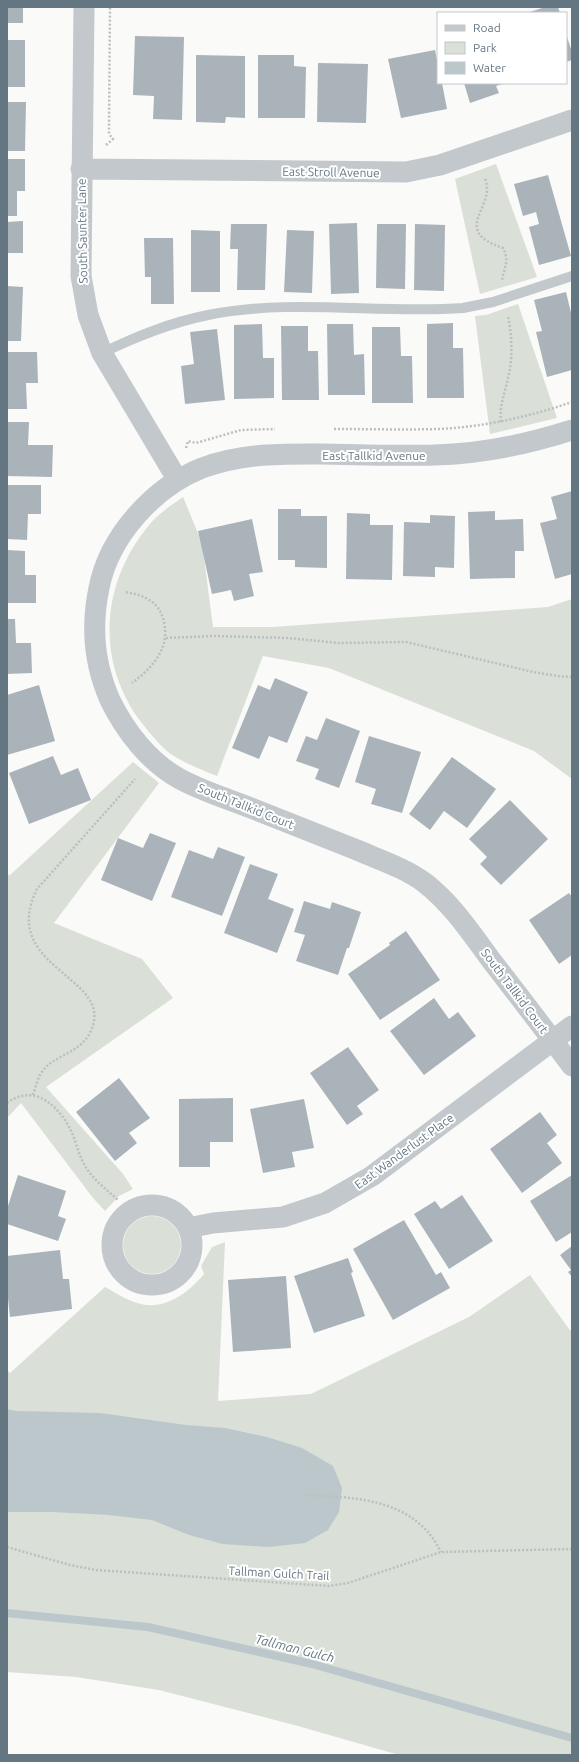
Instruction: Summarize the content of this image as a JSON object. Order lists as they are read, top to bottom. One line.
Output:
{"streets":{"street":["East Stroll Avenue","South Saunter Lane","East Tallkid Avenue","South Tallkid Court","East Wanderlust Place"],"path":["Tallman Gulch Trail"]},"crossings":[["East Stroll Avenue","South Saunter Lane"],["South Saunter Lane","East Tallkid Avenue"],["South Saunter Lane","South Tallkid Court"],["East Tallkid Avenue","South Tallkid Court"],["South Tallkid Court","East Wanderlust Place"]],"water":["Tallman Gulch"],"legend":["Road","Park","Water"]}
